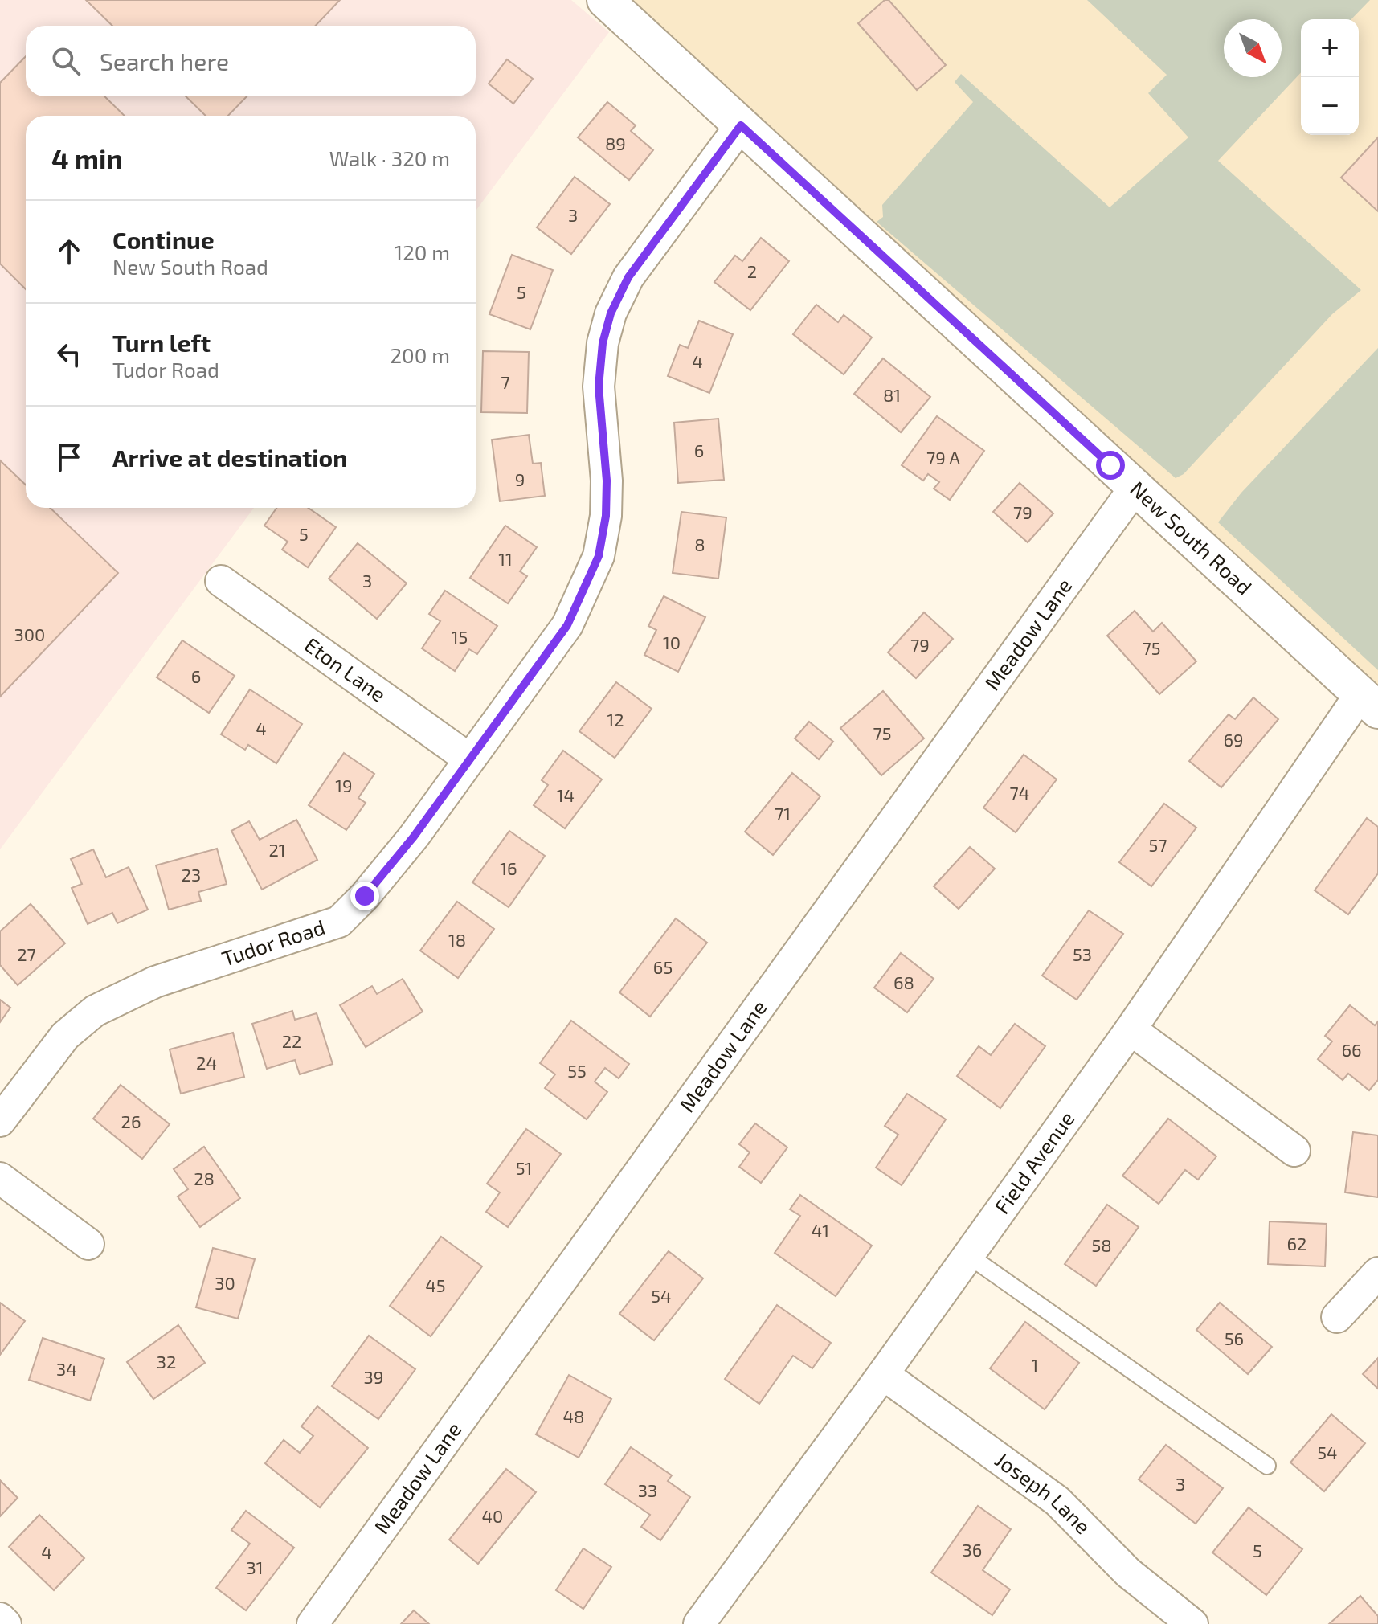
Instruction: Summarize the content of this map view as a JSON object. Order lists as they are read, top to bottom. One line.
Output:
{"streets":{"street":["New South Road","Meadow Lane","Eton Lane","Tudor Road","Field Avenue","Joseph Lane"]},"crossings":[["New South Road","Meadow Lane"],["New South Road","Tudor Road"],["New South Road","Field Avenue"],["Eton Lane","Tudor Road"],["Field Avenue","Joseph Lane"]],"house_numbers":["89","3","2","5","4","7","81","6","79 A","9","79","5","8","11","3","300","15","10","79","75","6","12","4","75","69","19","74","14","71","57","21","16","23","18","27","53","65","68","22","66","24","55","26","51","28","41","62","58","30","45","54","56","32","1","34","39","48","54","3","33","40","36","5","4","31"],"north":"bottom right","page":{"map_buttons":["+","−"],"search":"Search here","heading":["4 min","Walk · 320 m"],"list":[["Continue","New South Road","120 m"],["Turn left","Tudor Road","200 m"],"Arrive at destination"]}}
